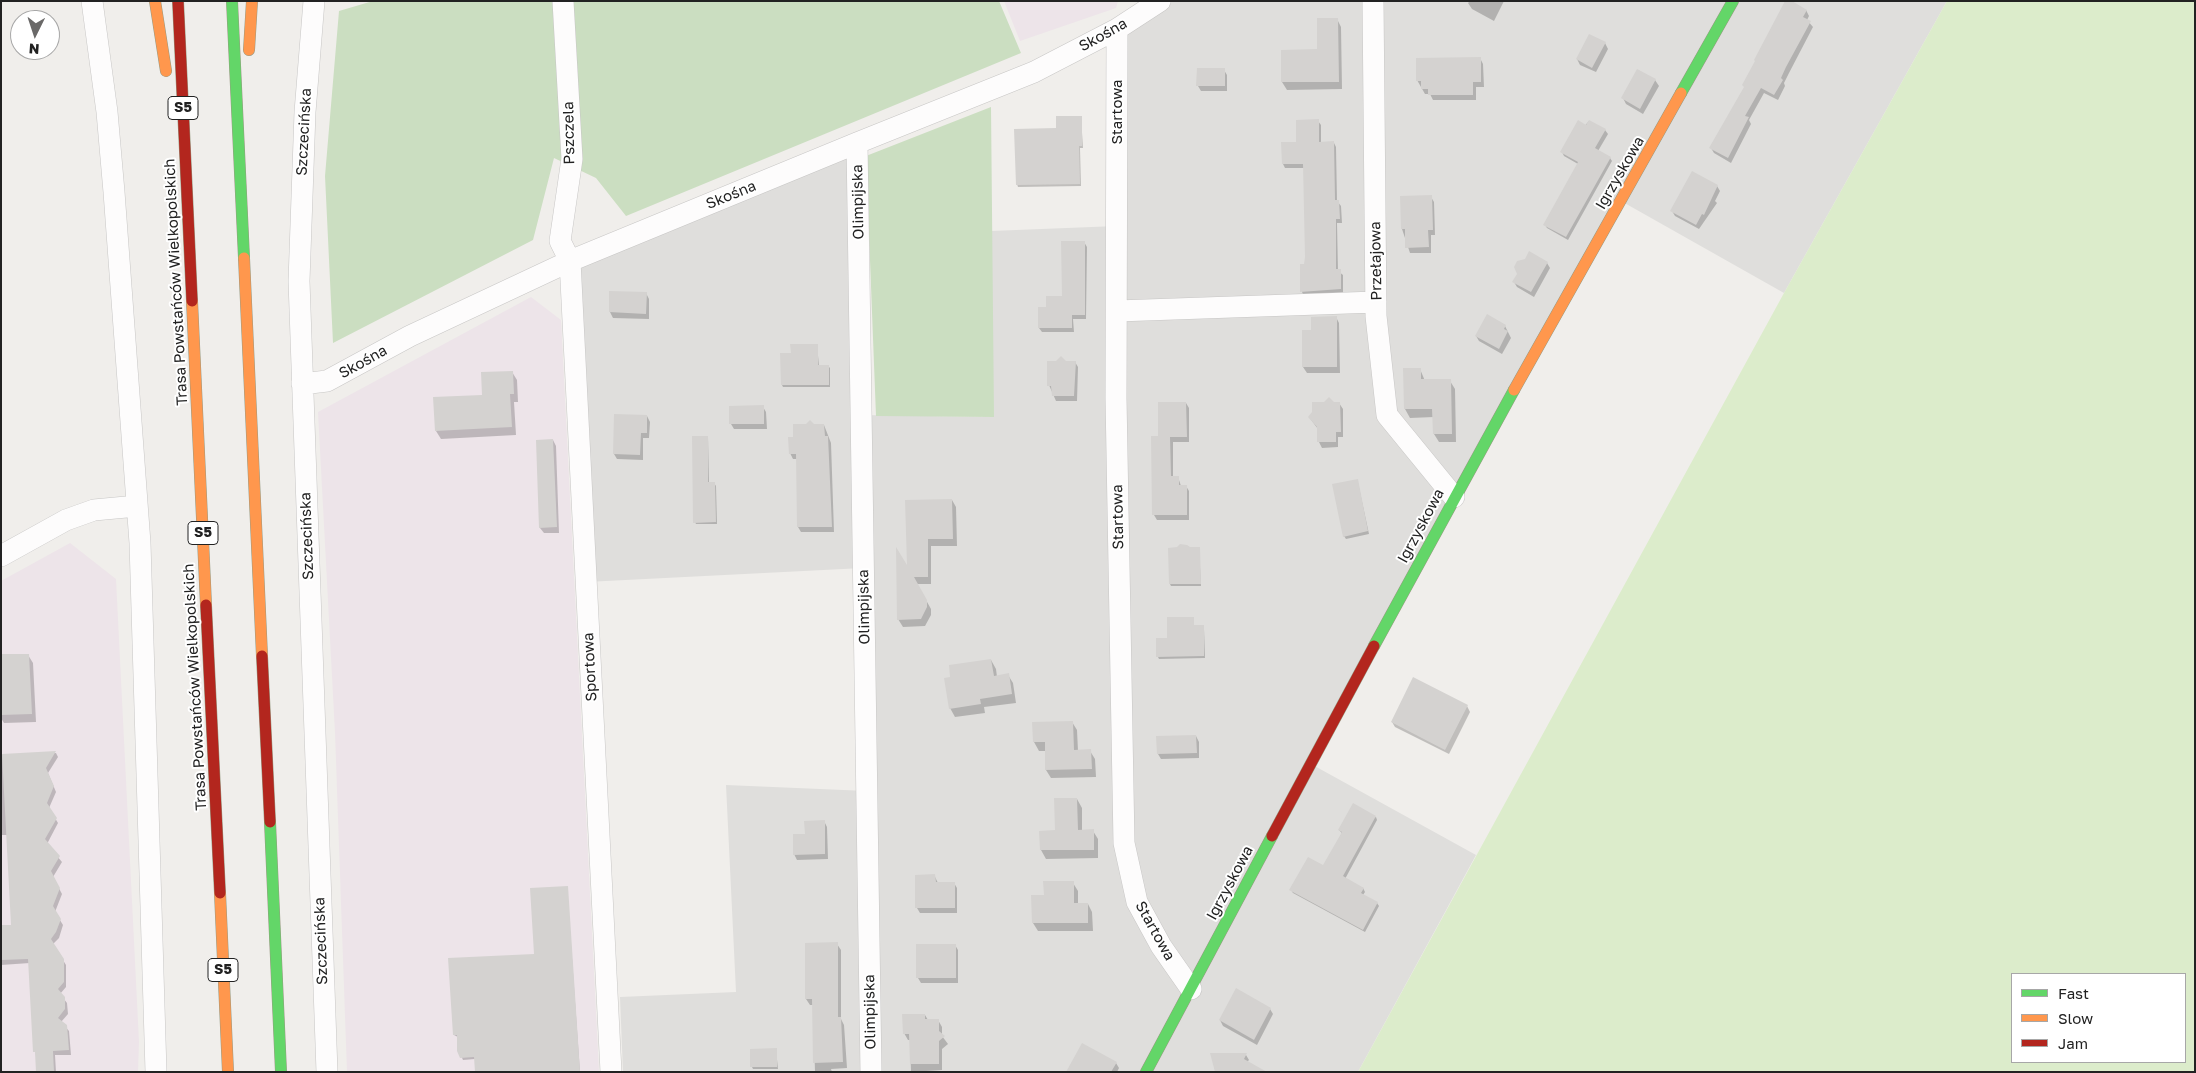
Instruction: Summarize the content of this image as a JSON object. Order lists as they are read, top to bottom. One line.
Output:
{"streets":{"main road":["S5","Igrzyskowa","Trasa Powstańców Wielkopolskich"],"street":["Skośna","Startowa","Szczecińska","Pszczela","Olimpijska","Przełajowa","Sportowa"]},"crossings":[["Skośna","Startowa"],["Skośna","Szczecińska"],["Skośna","Pszczela"],["Skośna","Olimpijska"],["Skośna","Sportowa"],["Startowa","Igrzyskowa"],["Pszczela","Sportowa"],["Igrzyskowa","Przełajowa"]],"legend":["Fast","Slow","Jam"],"north":"bottom"}
